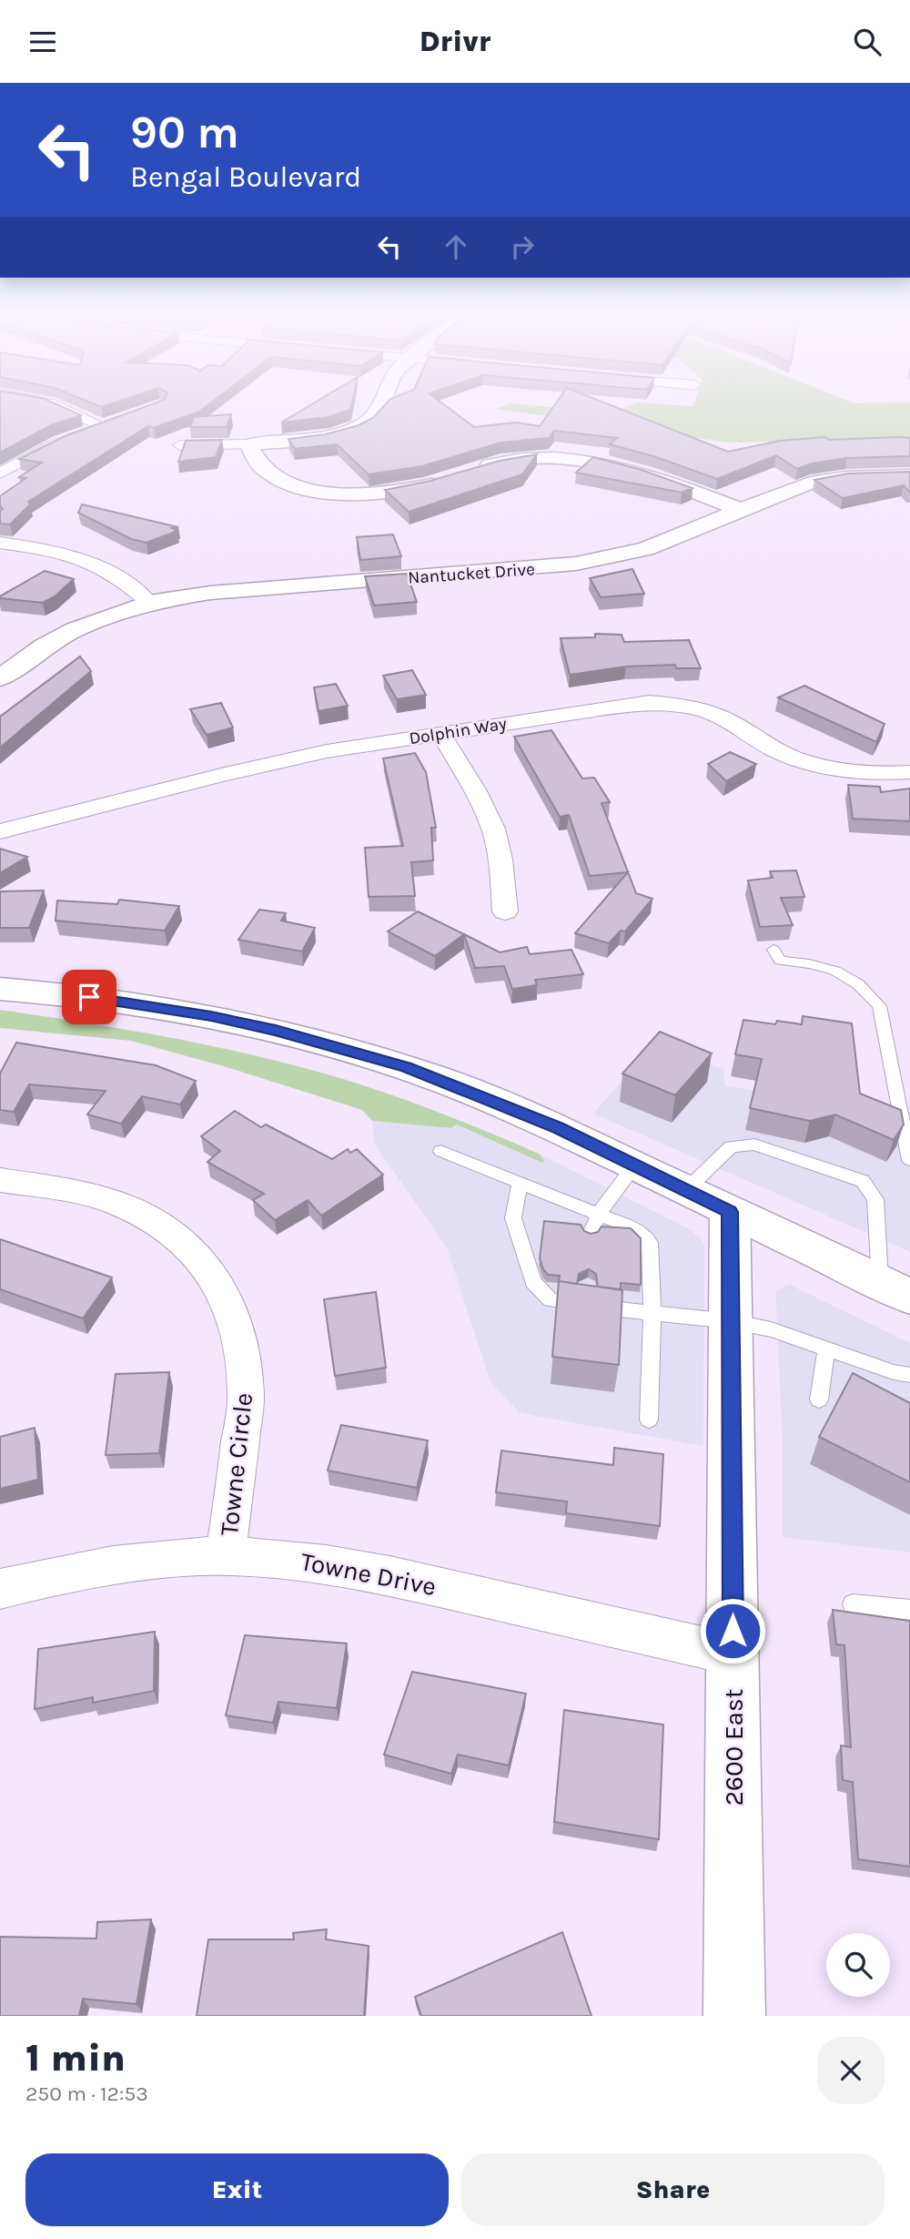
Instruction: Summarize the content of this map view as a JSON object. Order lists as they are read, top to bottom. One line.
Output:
{"streets":{"street":["Nantucket Drive","Dolphin Way","Towne Circle","Towne Drive","2600 East"]},"crossings":[["Towne Circle","Towne Drive"],["Towne Drive","2600 East"]],"page":{"header":"Drivr","turn":["90 m","Bengal Boulevard"],"heading":["1 min","250 m · 12:53"],"buttons":["Exit","Share"]}}
